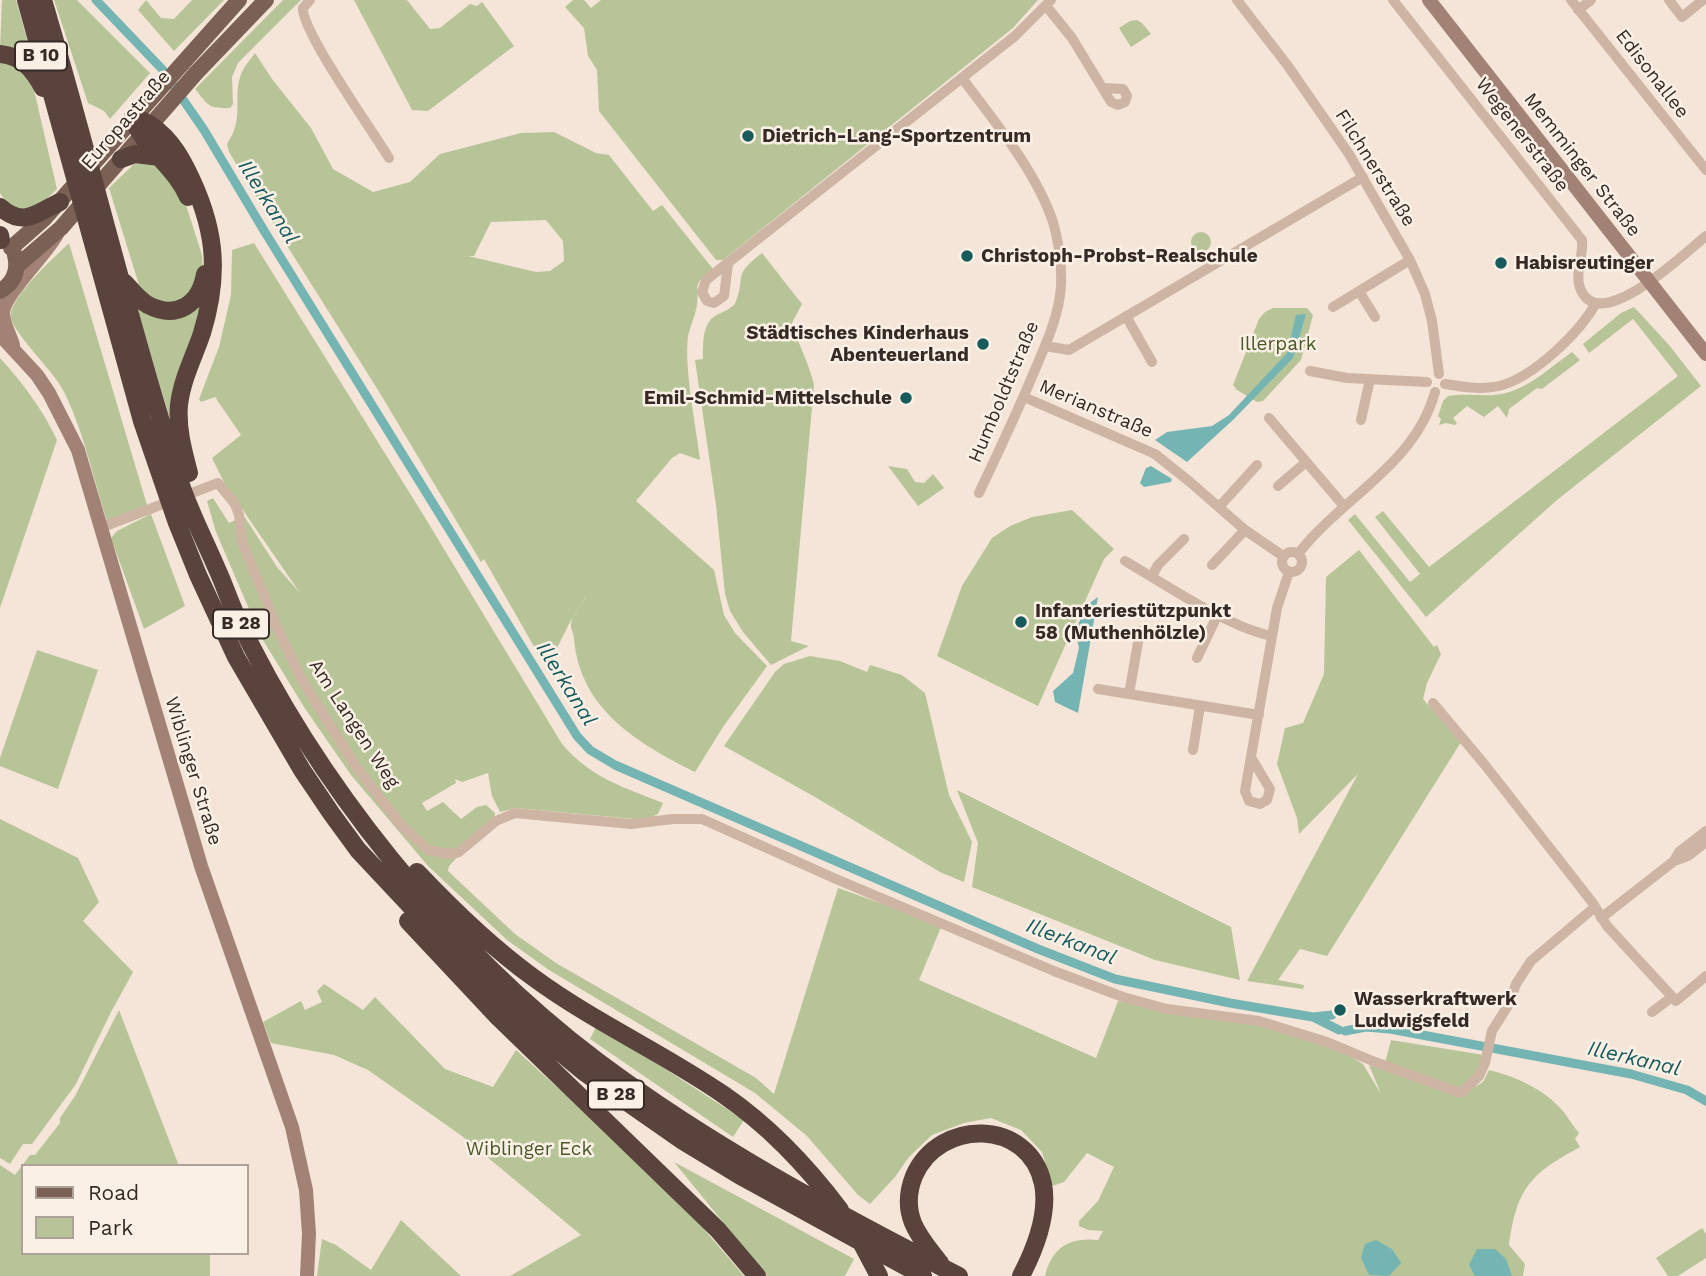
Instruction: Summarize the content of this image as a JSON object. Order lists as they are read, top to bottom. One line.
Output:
{"streets":{"highway":["B 10","B 28"],"main road":["Europastraße","Memminger Straße","Wiblinger Straße"],"street":["Edisonallee","Wegenerstraße","Filchnerstraße","Humboldtstraße","Merianstraße","Am Langen Weg"]},"crossings":[["B 10","Europastraße"],["B 10","B 28"],["Humboldtstraße","Merianstraße"],["Am Langen Weg","Wiblinger Straße"]],"water":["Illerkanal"],"parks":["Illerpark","Wiblinger Eck"],"places":["Dietrich-Lang-Sportzentrum","Christoph-Probst-Realschule","Habisreutinger","Städtisches Kinderhaus Abenteuerland","Emil-Schmid-Mittelschule","Infanteriestützpunkt 58 (Muthenhölzle)","Wasserkraftwerk Ludwigsfeld"],"legend":["Road","Park"]}
